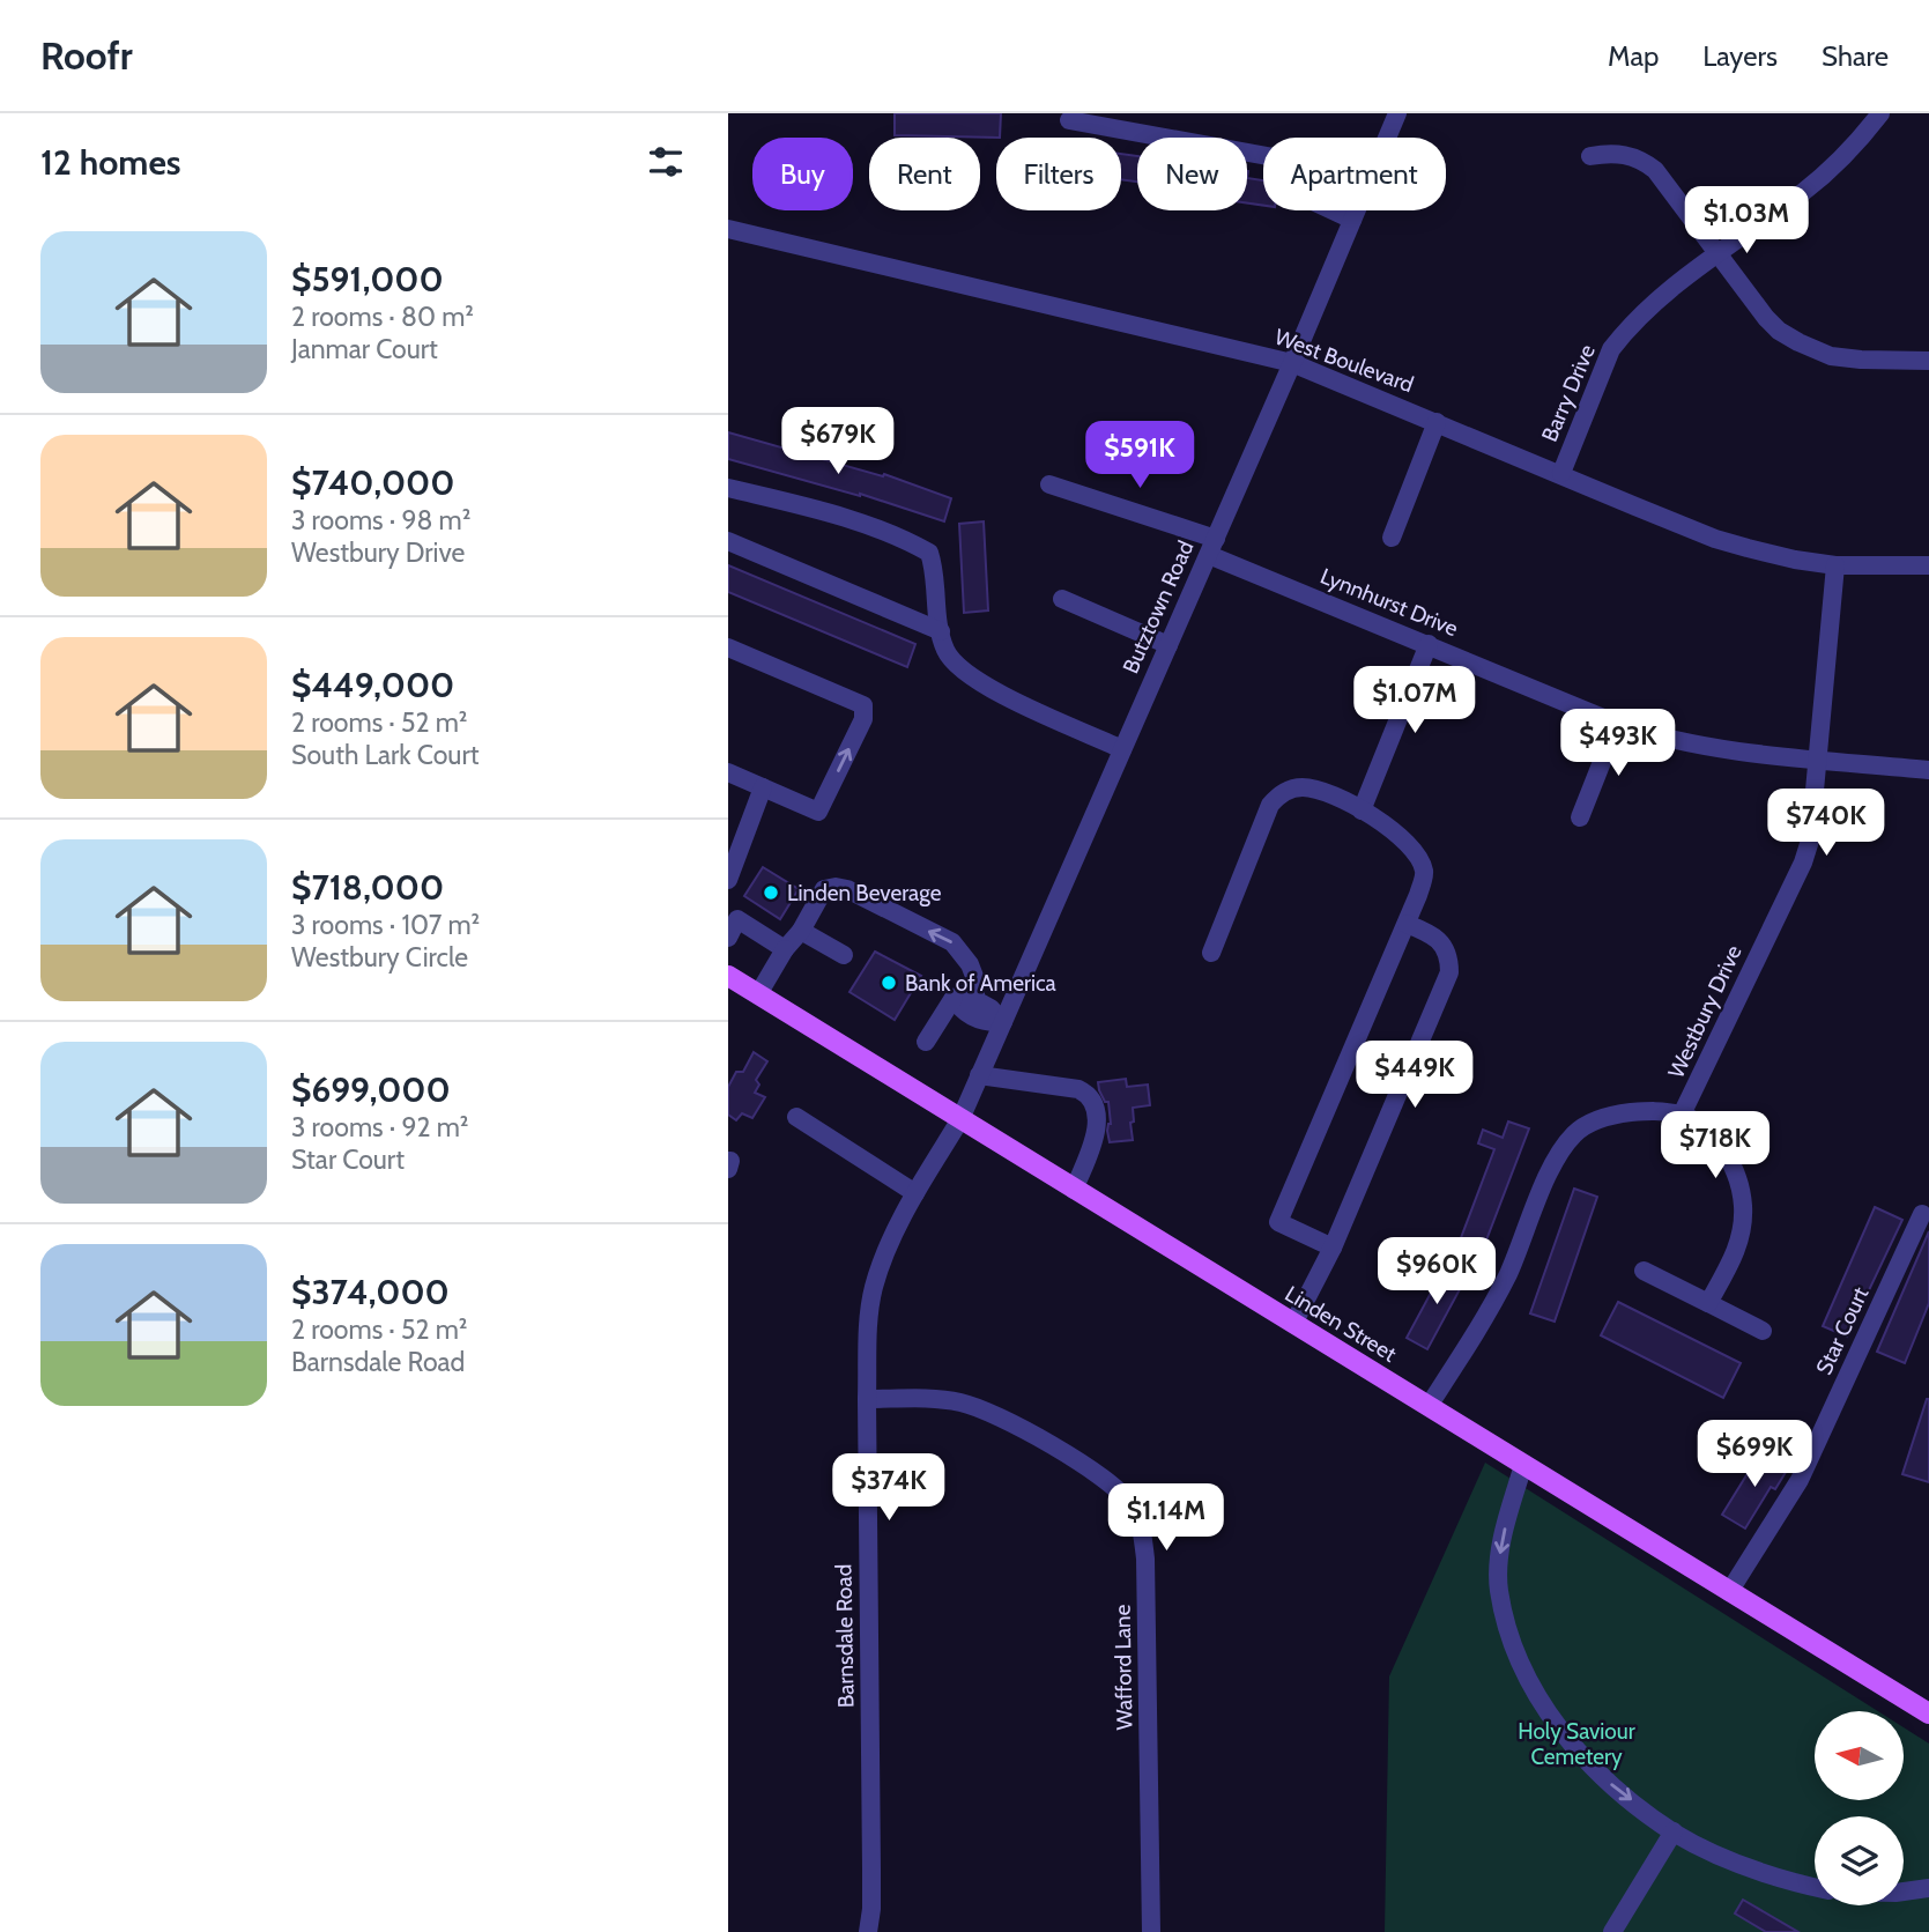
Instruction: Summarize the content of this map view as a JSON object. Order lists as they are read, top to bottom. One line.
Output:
{"streets":{"main road":["Linden Street"],"street":["West Boulevard","Barry Drive","Lynnhurst Drive","Butztown Road","Westbury Drive","Star Court","Barnsdale Road","Wafford Lane"]},"crossings":[["West Boulevard","Barry Drive"],["West Boulevard","Butztown Road"],["West Boulevard","Westbury Drive"],["Lynnhurst Drive","Butztown Road"],["Lynnhurst Drive","Westbury Drive"],["Butztown Road","Linden Street"],["Butztown Road","Barnsdale Road"],["Westbury Drive","Linden Street"],["Linden Street","Star Court"],["Linden Street","Barnsdale Road"],["Barnsdale Road","Wafford Lane"]],"parks":["Holy Saviour Cemetery"],"places":["Linden Beverage","Bank of America"],"north":"left","page":{"header":"Roofr","nav":["Map","Layers","Share"],"heading":"12 homes","chip":["Buy","Rent","Filters","New","Apartment"],"price":["$1.03M","$679K","$591K","$1.07M","$493K","$740K","$449K","$718K","$960K","$699K","$374K","$1.14M"],"list":[{"name":"$591,000","note":"2 rooms · 80 m² · Janmar Court"},{"name":"$740,000","note":"3 rooms · 98 m² · Westbury Drive"},{"name":"$449,000","note":"2 rooms · 52 m² · South Lark Court"},{"name":"$718,000","note":"3 rooms · 107 m² · Westbury Circle"},{"name":"$699,000","note":"3 rooms · 92 m² · Star Court"},{"name":"$374,000","note":"2 rooms · 52 m² · Barnsdale Road"}]}}
